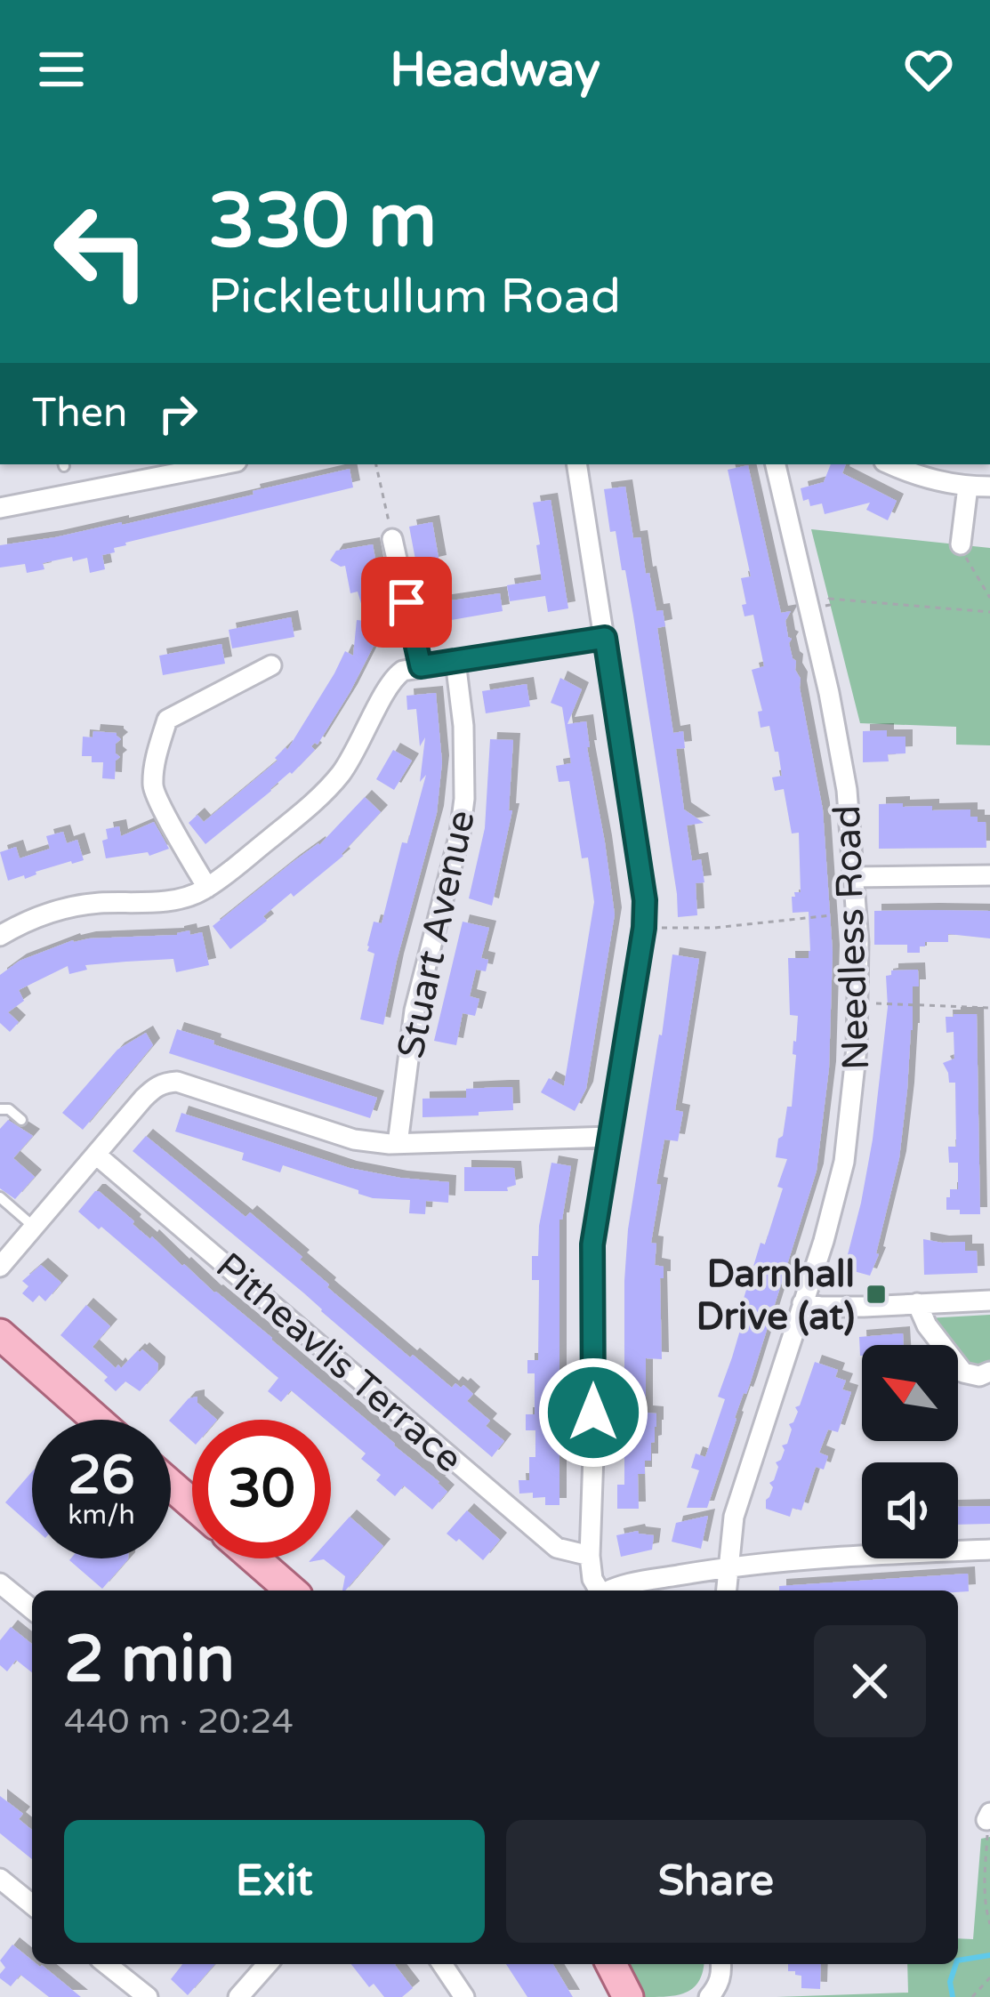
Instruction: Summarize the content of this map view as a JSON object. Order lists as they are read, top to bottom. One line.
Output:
{"streets":{"street":["Stuart Avenue","Needless Road","Pitheavlis Terrace"]},"places":{"transit":["Darnhall Drive (at)"]},"north":"top left","page":{"header":"Headway","turn":["330 m","Pickletullum Road"],"then":"Then","speed":"26 km/h","limit":"30","heading":["2 min","440 m · 20:24"],"buttons":["Exit","Share"]}}
